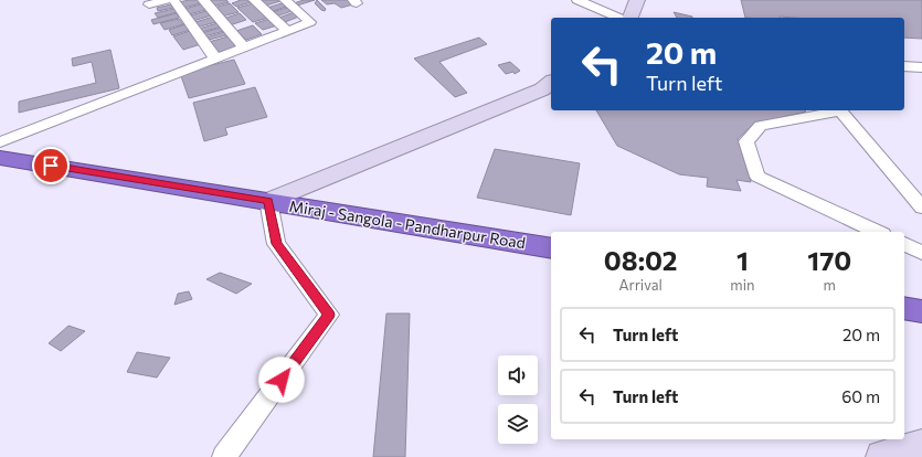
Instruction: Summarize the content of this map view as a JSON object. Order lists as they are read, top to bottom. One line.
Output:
{"streets":{"highway":["Miraj - Sangola - Pandharpur Road"]},"page":{"turn":["20 m","Turn left"],"eta":["08:02","Arrival","1","min","170","m"],"list":[{"name":"Turn left","value":"20 m"},{"name":"Turn left","value":"60 m"}]}}
